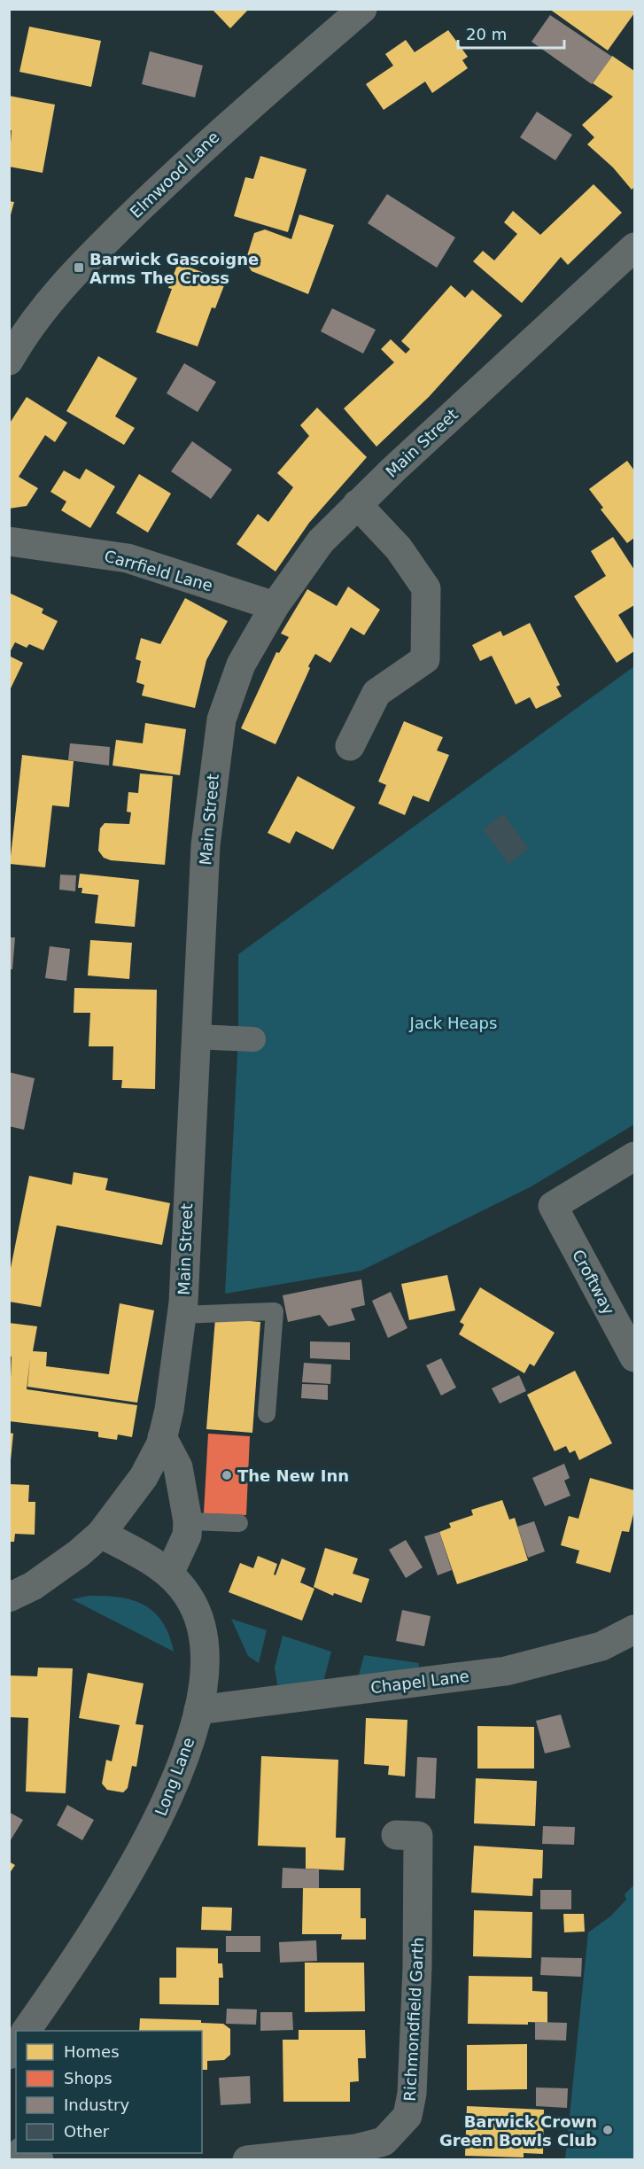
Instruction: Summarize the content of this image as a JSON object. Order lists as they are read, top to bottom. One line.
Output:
{"streets":{"street":["Elmwood Lane","Main Street","Carrfield Lane","Croftway","Chapel Lane","Long Lane","Richmondfield Garth"]},"crossings":[["Main Street","Carrfield Lane"],["Main Street","Long Lane"],["Chapel Lane","Long Lane"]],"parks":["Jack Heaps"],"places":{"transit":["Barwick Gascoigne Arms The Cross"],"other":["The New Inn","Barwick Crown Green Bowls Club"]},"legend":["Homes","Shops","Industry","Other"],"scale_bar":"20 m"}
